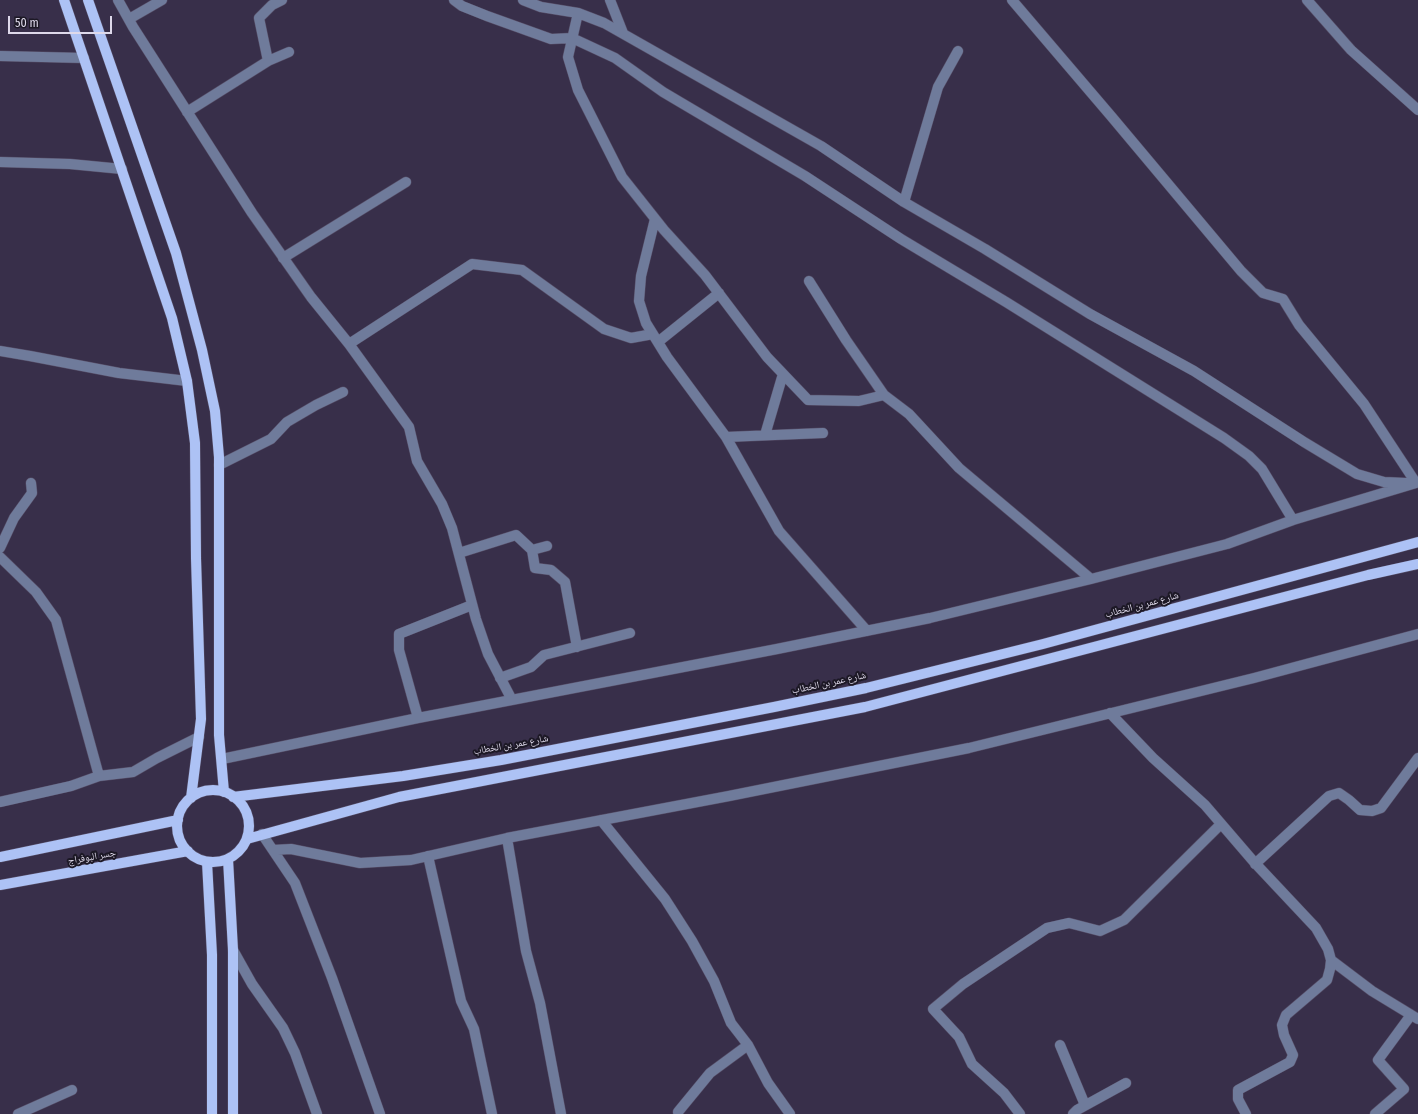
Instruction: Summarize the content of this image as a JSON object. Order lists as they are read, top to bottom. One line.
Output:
{"streets":{"main road":["شارع عمر بن الخطاب","جسر البوفراج"]},"crossings":[["شارع عمر بن الخطاب","جسر البوفراج"]],"scale_bar":"50 m"}
